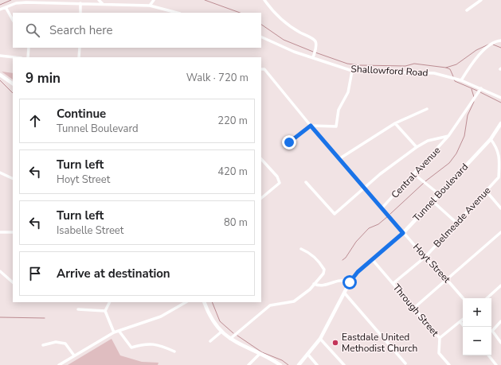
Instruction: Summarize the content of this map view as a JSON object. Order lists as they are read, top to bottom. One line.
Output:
{"streets":{"main road":["Tunnel Boulevard"],"street":["Shallowford Road","Central Avenue","Belmeade Avenue","Hoyt Street","Through Street"]},"crossings":[["Shallowford Road","Central Avenue"],["Central Avenue","Hoyt Street"],["Tunnel Boulevard","Belmeade Avenue"],["Tunnel Boulevard","Hoyt Street"],["Tunnel Boulevard","Through Street"],["Belmeade Avenue","Hoyt Street"],["Belmeade Avenue","Through Street"]],"places":["Eastdale United Methodist Church"],"page":{"search":"Search here","heading":["9 min","Walk · 720 m"],"list":[["Continue","Tunnel Boulevard","220 m"],["Turn left","Hoyt Street","420 m"],["Turn left","Isabelle Street","80 m"],"Arrive at destination"],"map_buttons":["+","−"]}}
